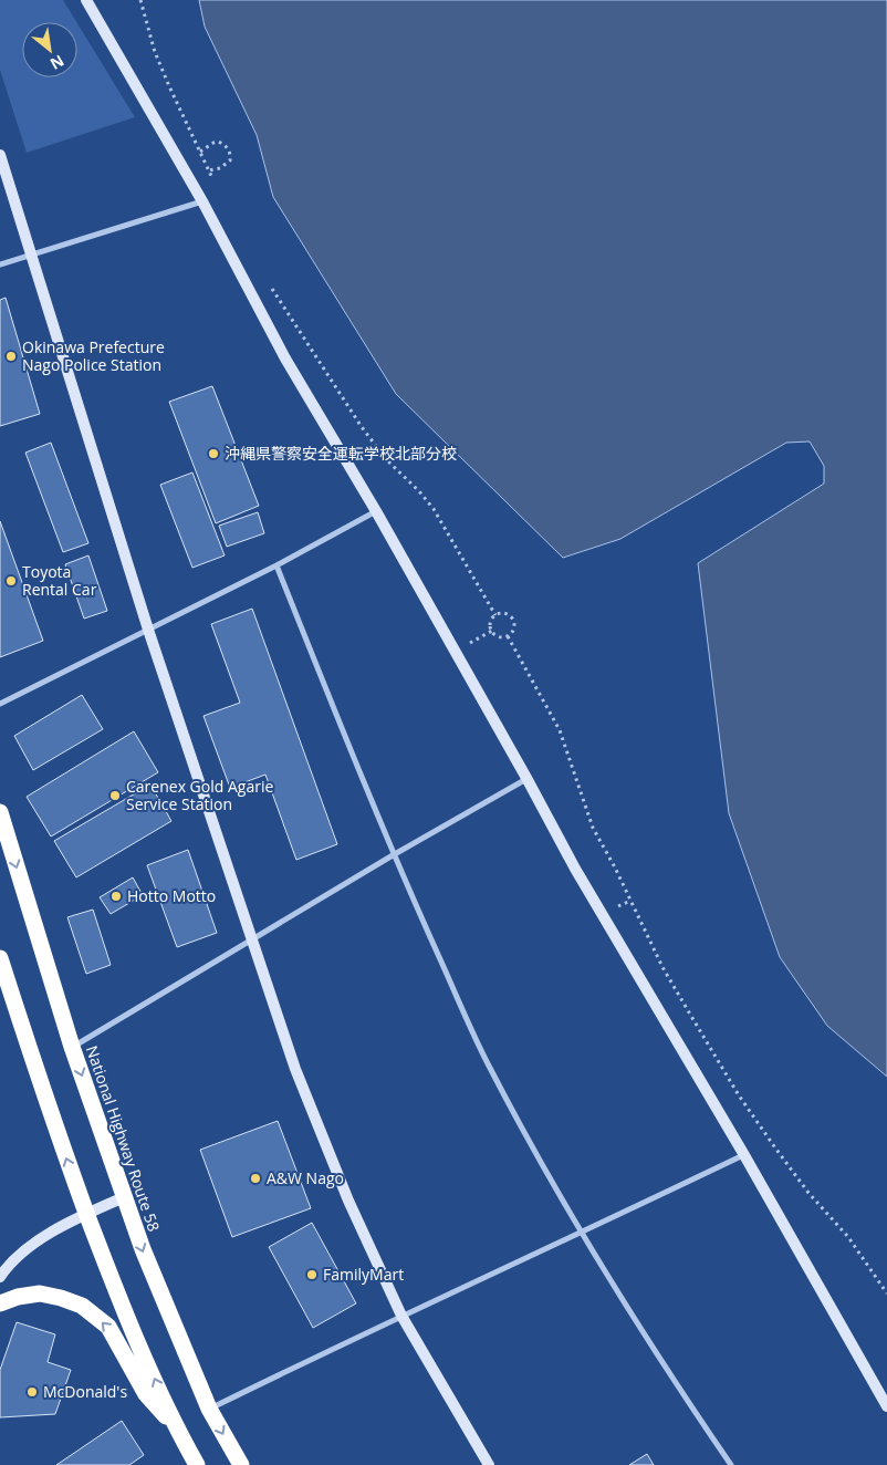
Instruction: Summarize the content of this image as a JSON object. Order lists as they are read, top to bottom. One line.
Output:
{"streets":{"highway":["National Highway Route 58"]},"places":["Okinawa Prefecture Nago Police Station","沖縄県警察安全運転学校北部分校","Toyota Rental Car","Carenex Gold Agarie Service Station","Hotto Motto","A&W Nago","FamilyMart","McDonald's"],"north":"bottom right"}
